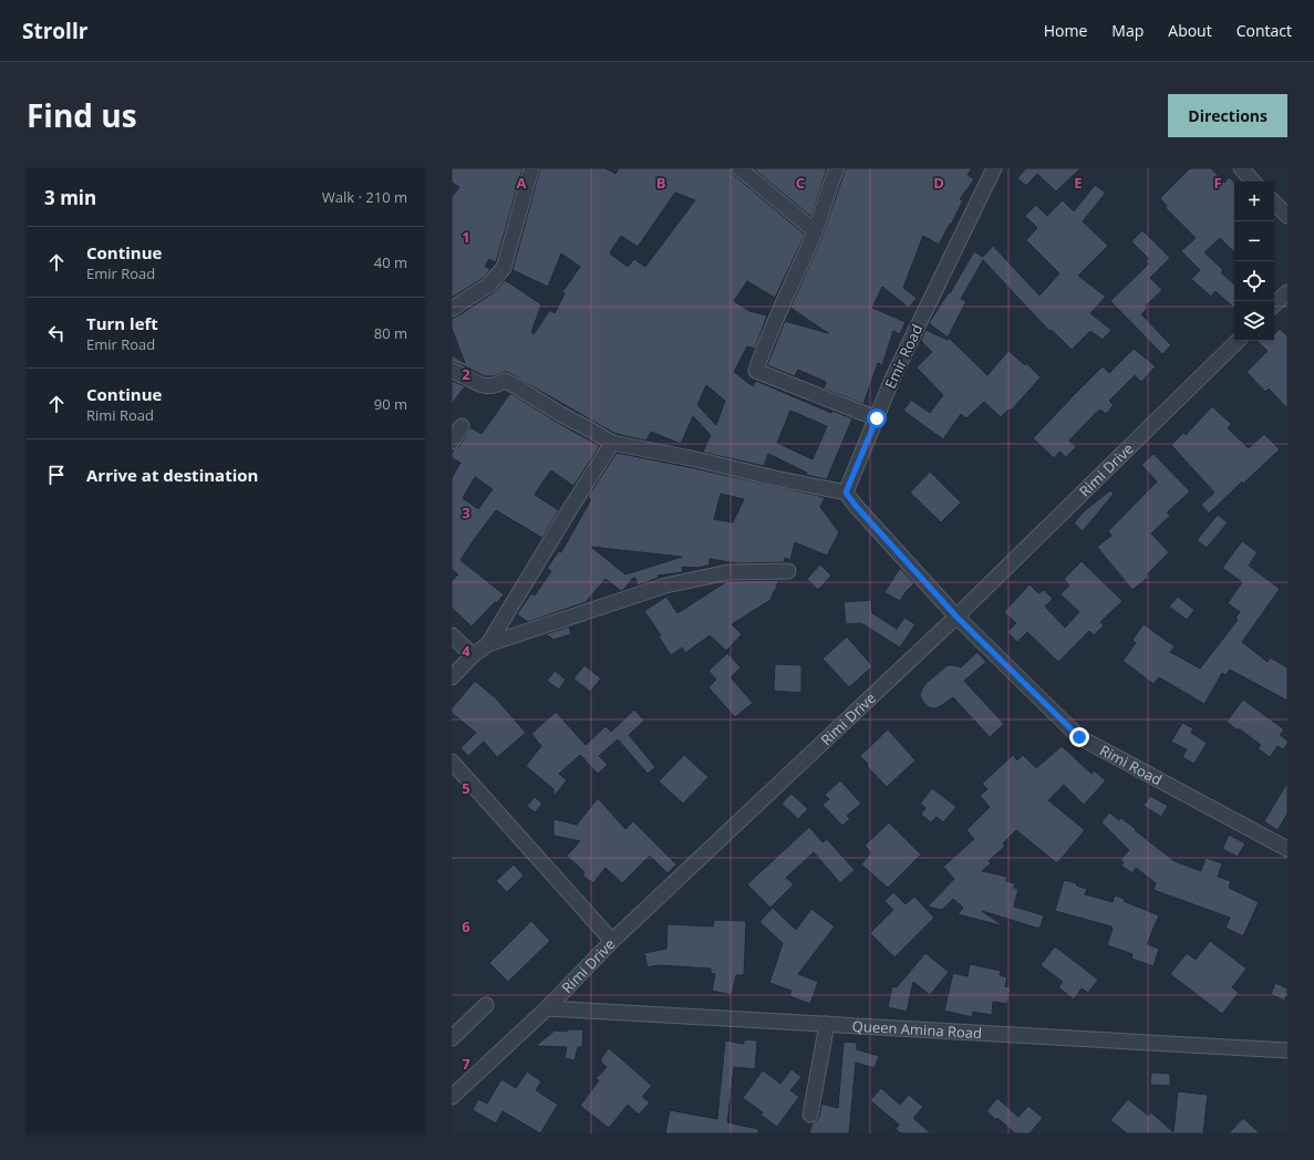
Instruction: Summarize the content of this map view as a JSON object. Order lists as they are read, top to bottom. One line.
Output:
{"streets":{"street":["Emir Road","Rimi Drive","Rimi Road","Queen Amina Road"]},"crossings":[["Rimi Drive","Rimi Road"],["Rimi Drive","Queen Amina Road"]],"page":{"header":"Strollr","nav":["Home","Map","About","Contact"],"title":"Find us","buttons":"Directions","heading":["3 min","Walk · 210 m"],"map_buttons":["+","−"],"list":[["Continue","Emir Road","40 m"],["Turn left","Emir Road","80 m"],["Continue","Rimi Road","90 m"],"Arrive at destination"]},"grid":{"columns":["A","B","C","D","E","F"],"rows":["1","2","3","4","5","6","7"]}}
